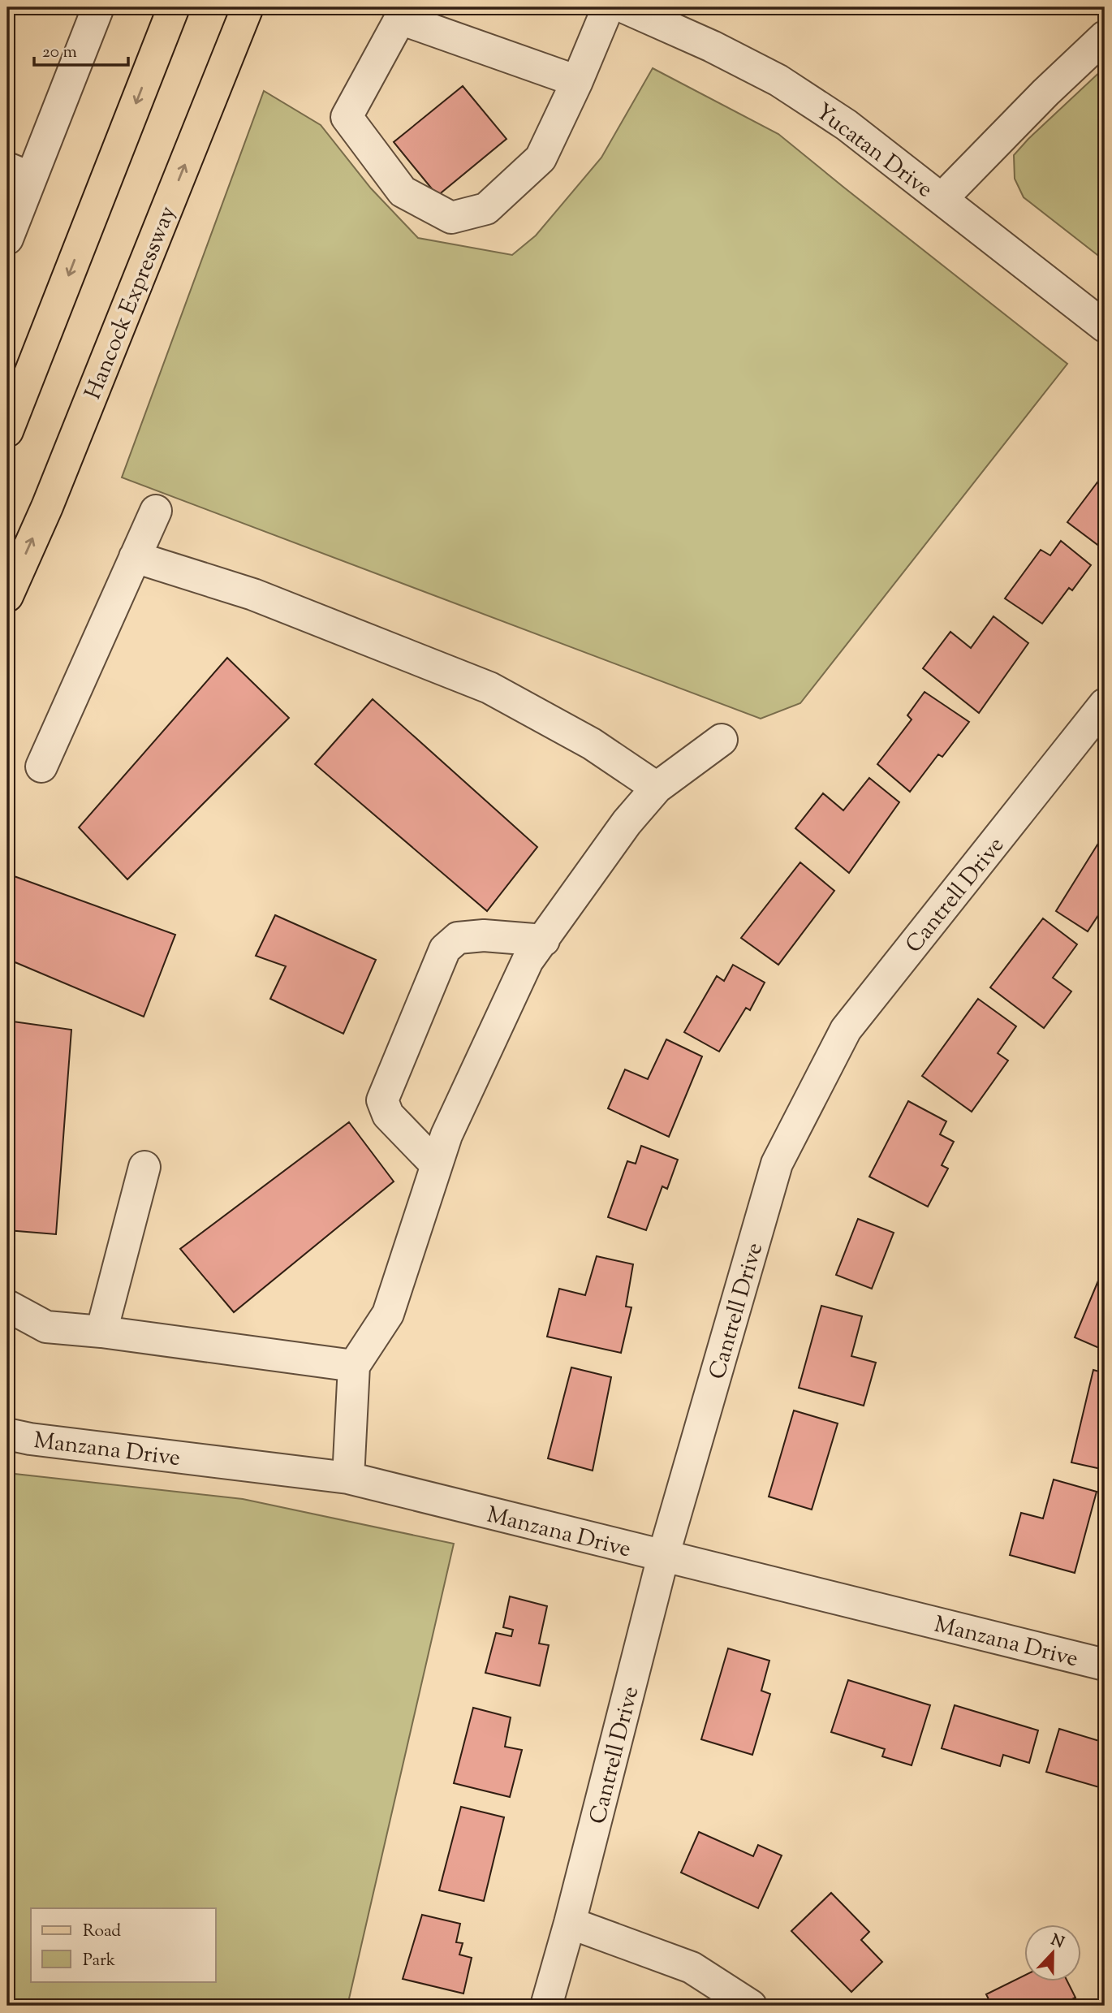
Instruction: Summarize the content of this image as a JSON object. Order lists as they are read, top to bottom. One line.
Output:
{"streets":{"main road":["Hancock Expressway"],"street":["Yucatan Drive","Cantrell Drive","Manzana Drive"]},"crossings":[["Cantrell Drive","Manzana Drive"]],"legend":["Road","Park"],"scale_bar":"20 m","north":"top"}
